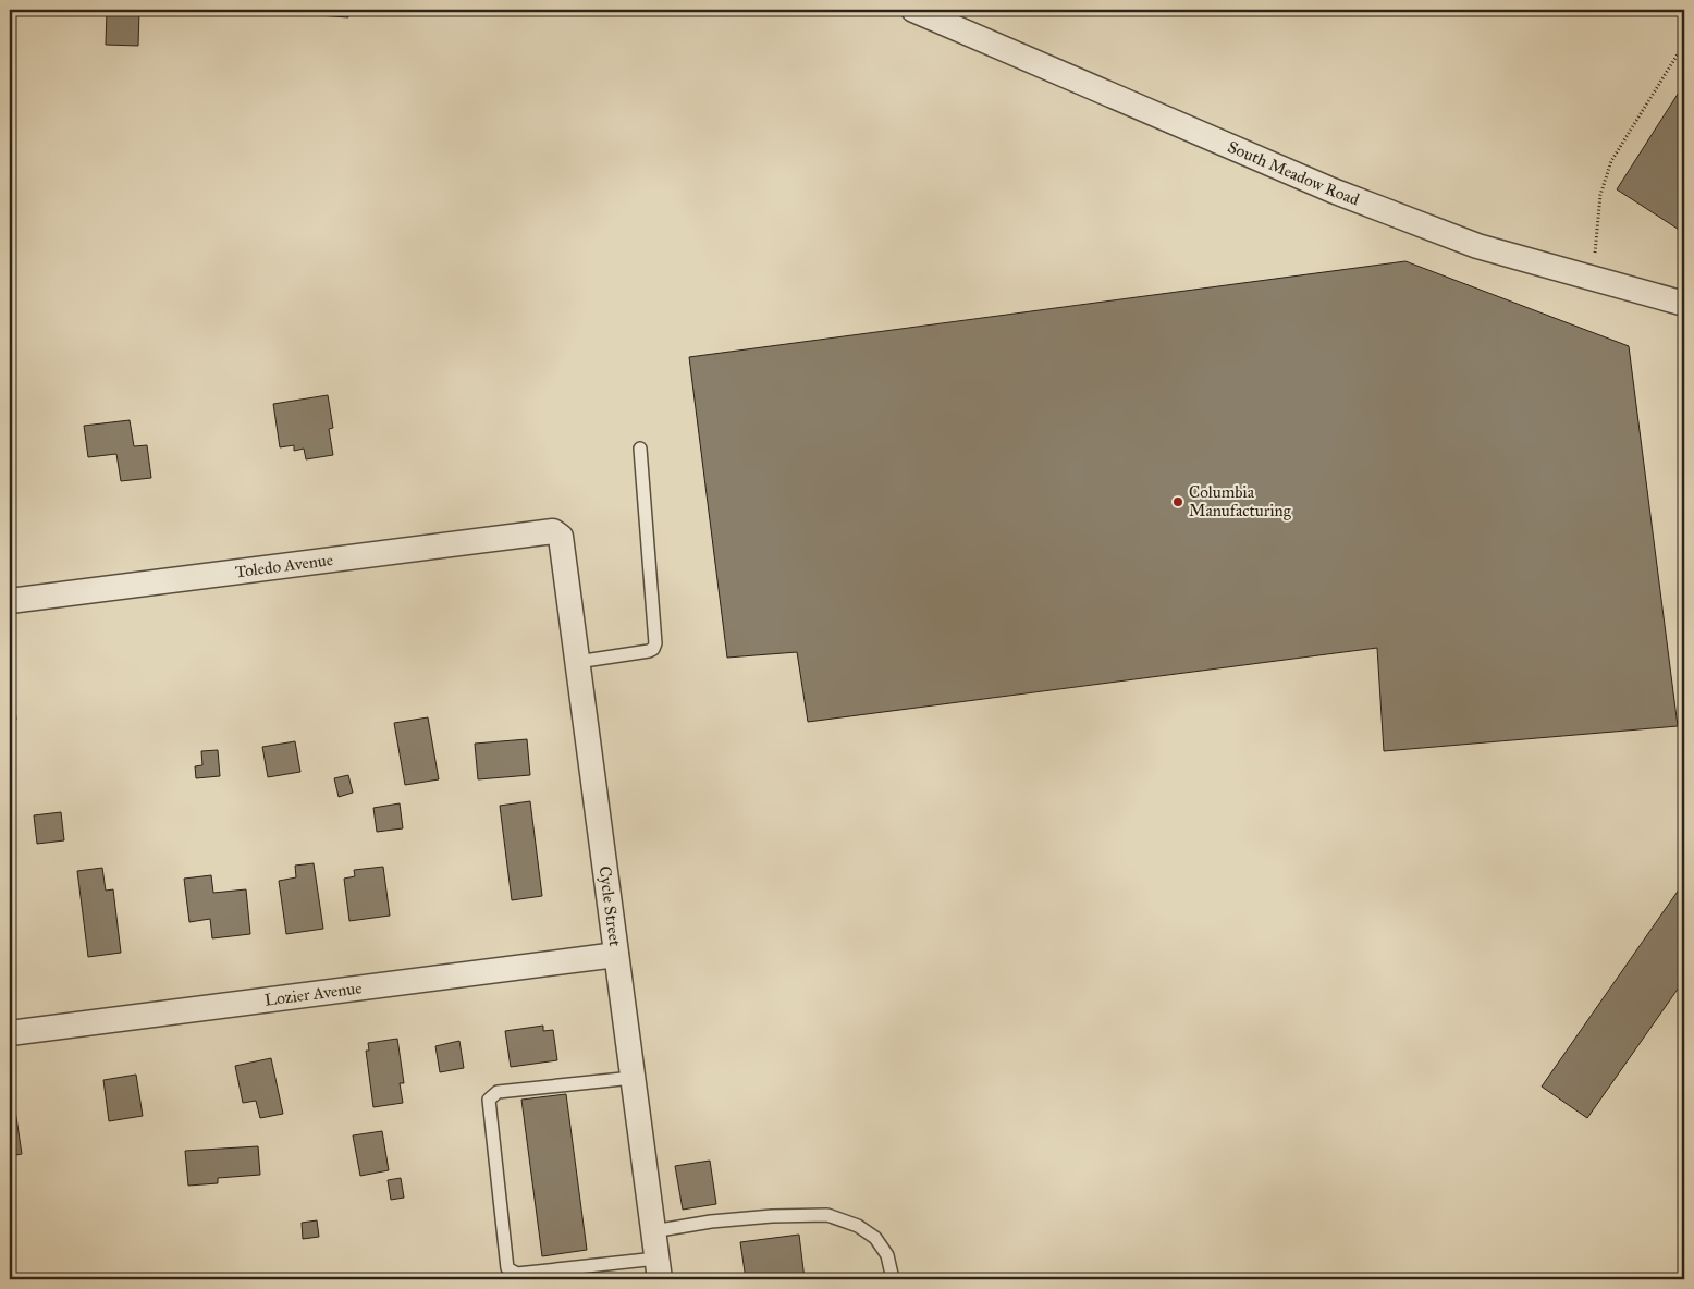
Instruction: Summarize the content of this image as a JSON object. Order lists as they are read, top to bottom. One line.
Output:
{"streets":{"street":["South Meadow Road","Toledo Avenue","Cycle Street","Lozier Avenue"]},"crossings":[["Toledo Avenue","Cycle Street"],["Cycle Street","Lozier Avenue"]],"places":["Columbia Manufacturing"]}
